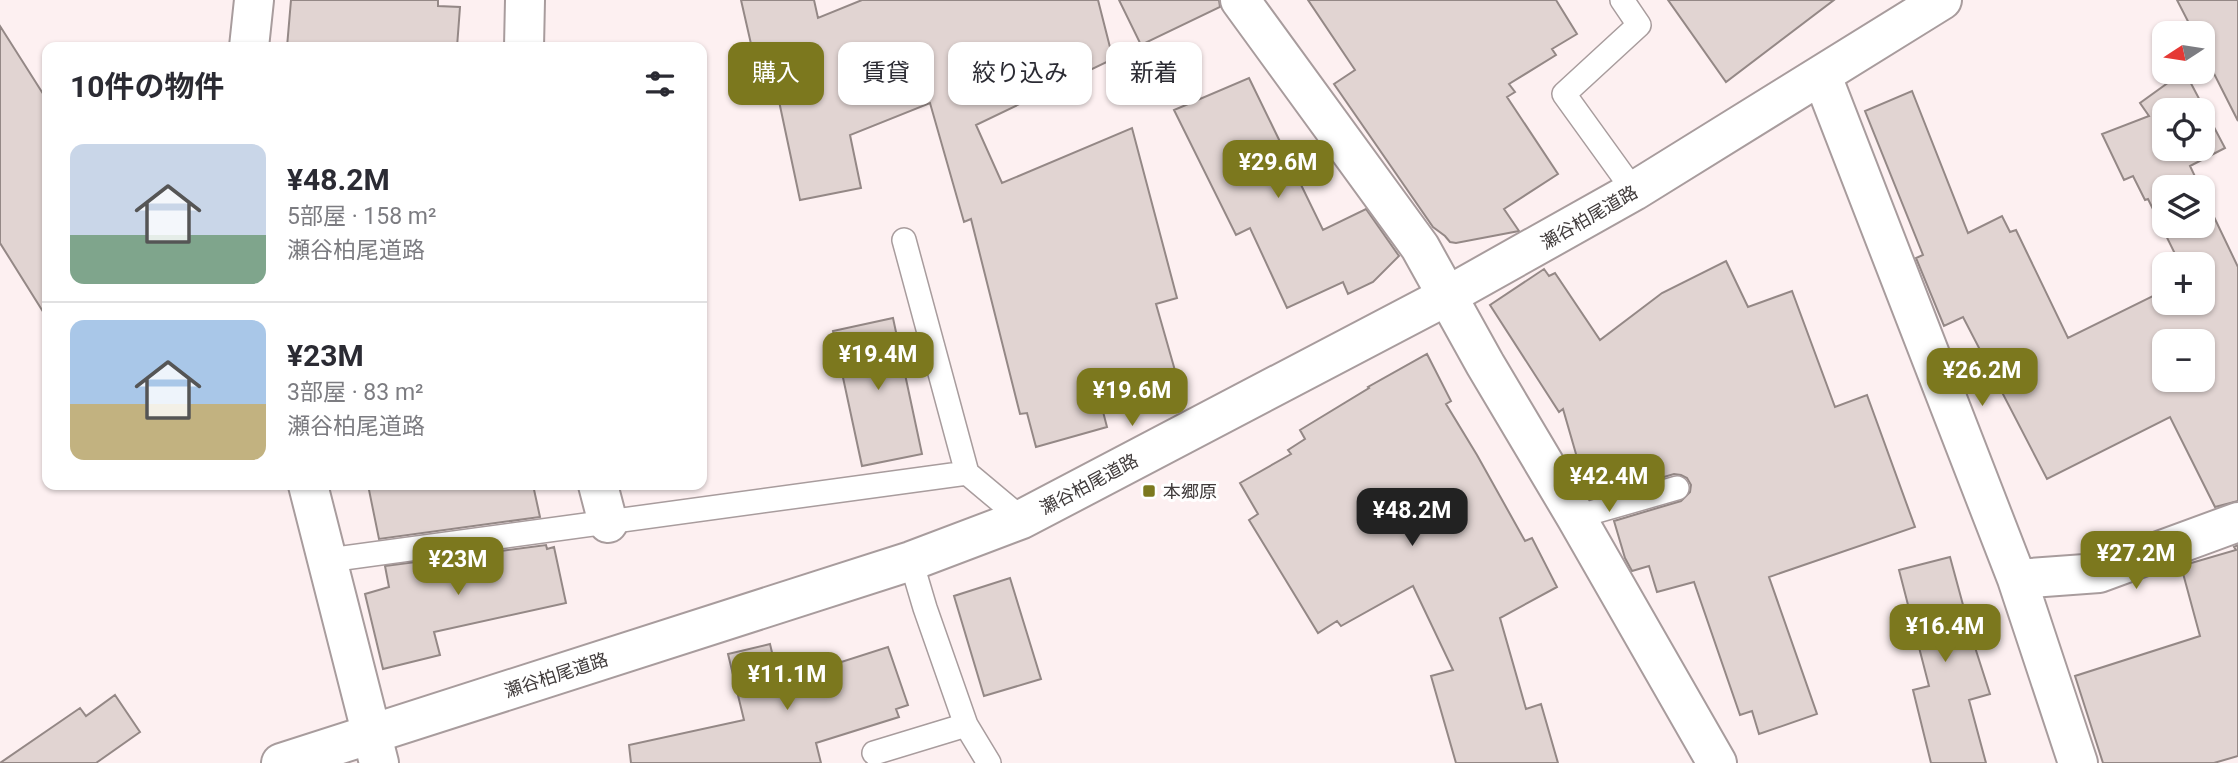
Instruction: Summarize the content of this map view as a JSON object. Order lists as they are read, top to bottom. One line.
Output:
{"streets":{"street":["瀬谷柏尾道路"]},"places":{"transit":["本郷原"]},"north":"left","page":{"map_buttons":["+","−"],"chip":["購入","賃貸","絞り込み","新着"],"heading":"10件の物件","list":[{"name":"¥48.2M","note":"5部屋 · 158 m² · 瀬谷柏尾道路"},{"name":"¥23M","note":"3部屋 · 83 m² · 瀬谷柏尾道路"}],"price":["¥29.6M","¥19.4M","¥26.2M","¥19.6M","¥42.4M","¥48.2M","¥27.2M","¥23M","¥16.4M","¥11.1M"]}}
